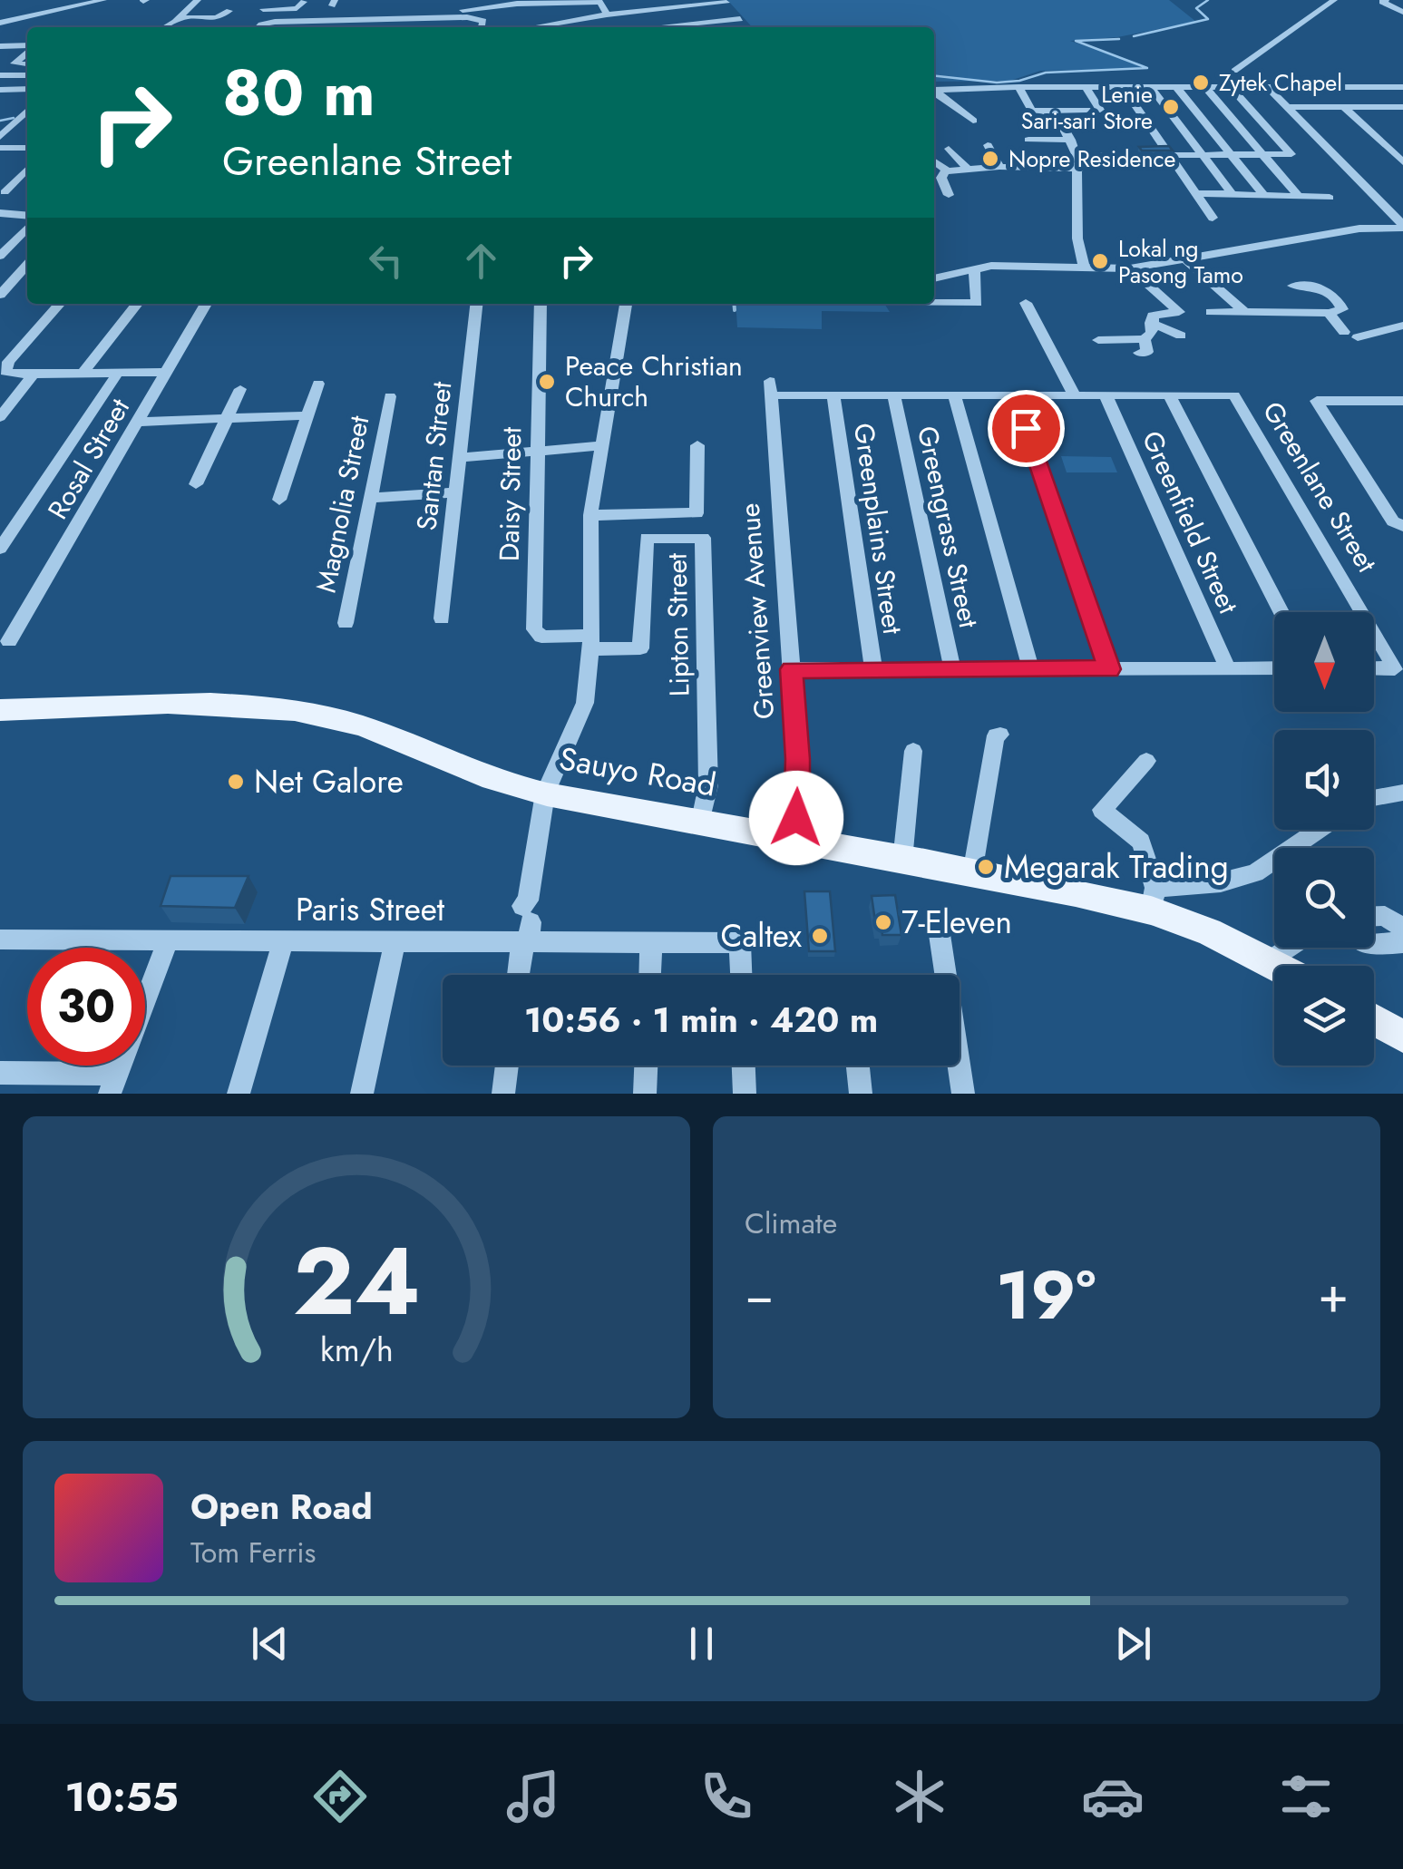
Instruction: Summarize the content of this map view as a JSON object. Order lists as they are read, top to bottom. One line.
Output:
{"streets":{"main road":["Sauyo Road"],"street":["Santan Street","Rosal Street","Greenlane Street","Daisy Street","Magnolia Street","Greenfield Street","Greengrass Street","Greenplains Street","Greenview Avenue","Lipton Street","Paris Street"]},"crossings":[["Daisy Street","Lipton Street"],["Greenplains Street","Greenview Avenue"],["Greenview Avenue","Sauyo Road"],["Lipton Street","Sauyo Road"]],"places":["Zytek Chapel","Lenie Sari-sari Store","Nopre Residence","Lokal ng Pasong Tamo","Peace Christian Church","Net Galore","Megarak Trading","7-Eleven","Caltex"],"north":"bottom","page":{"turn":["80 m","Greenlane Street"],"limit":"30","trip":"10:56 · 1 min · 420 m","tile":"Climate","heat":["−","19°","+"],"song":["Open Road","Tom Ferris"],"tabs":"10:55","gauge":["24","km/h"]}}
